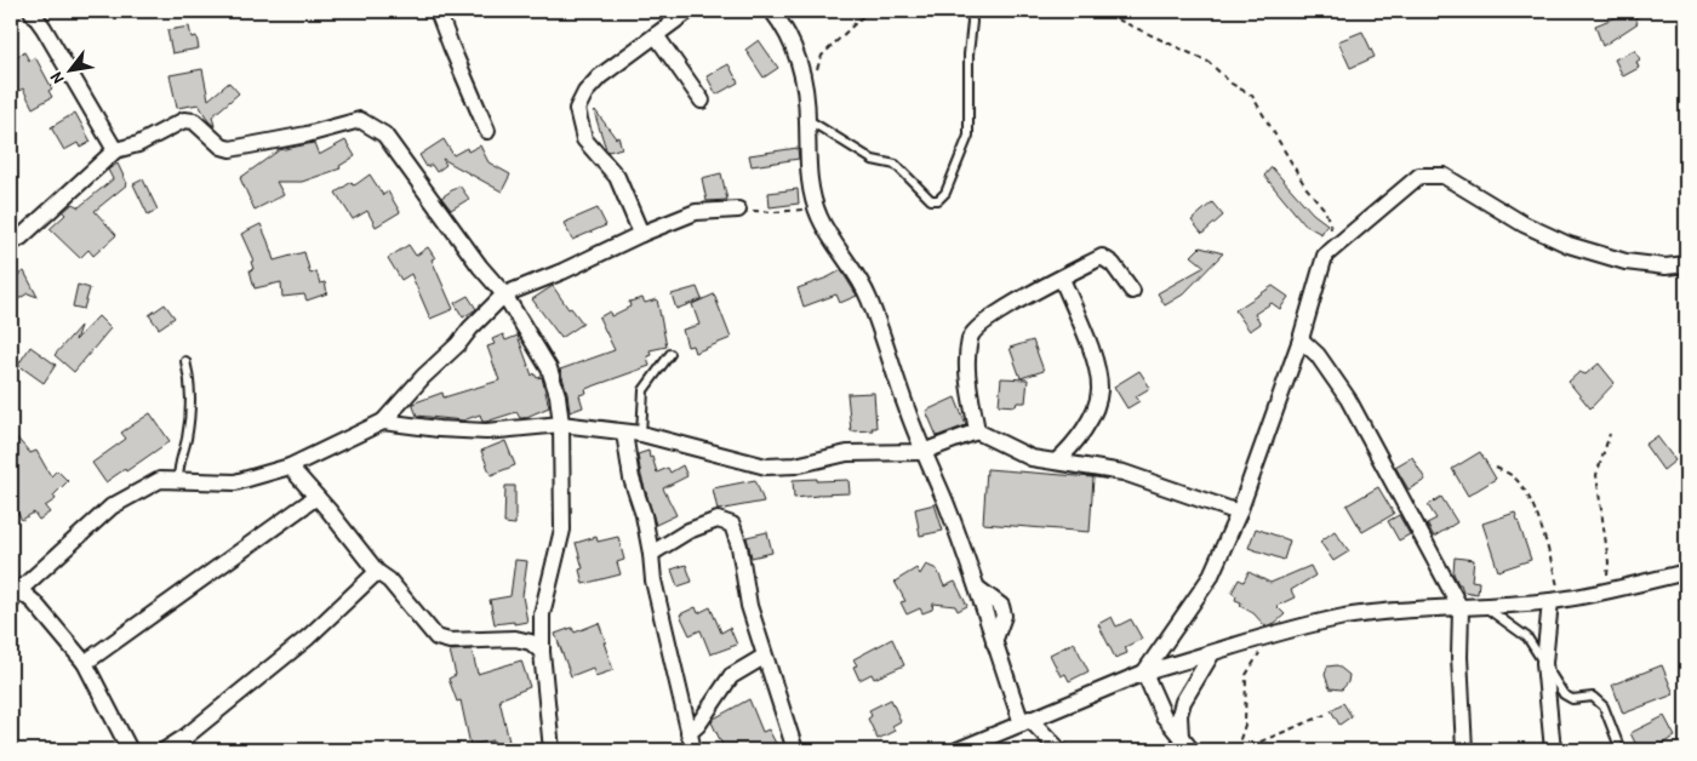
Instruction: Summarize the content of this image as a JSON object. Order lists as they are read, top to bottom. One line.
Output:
{"north":"bottom left"}
